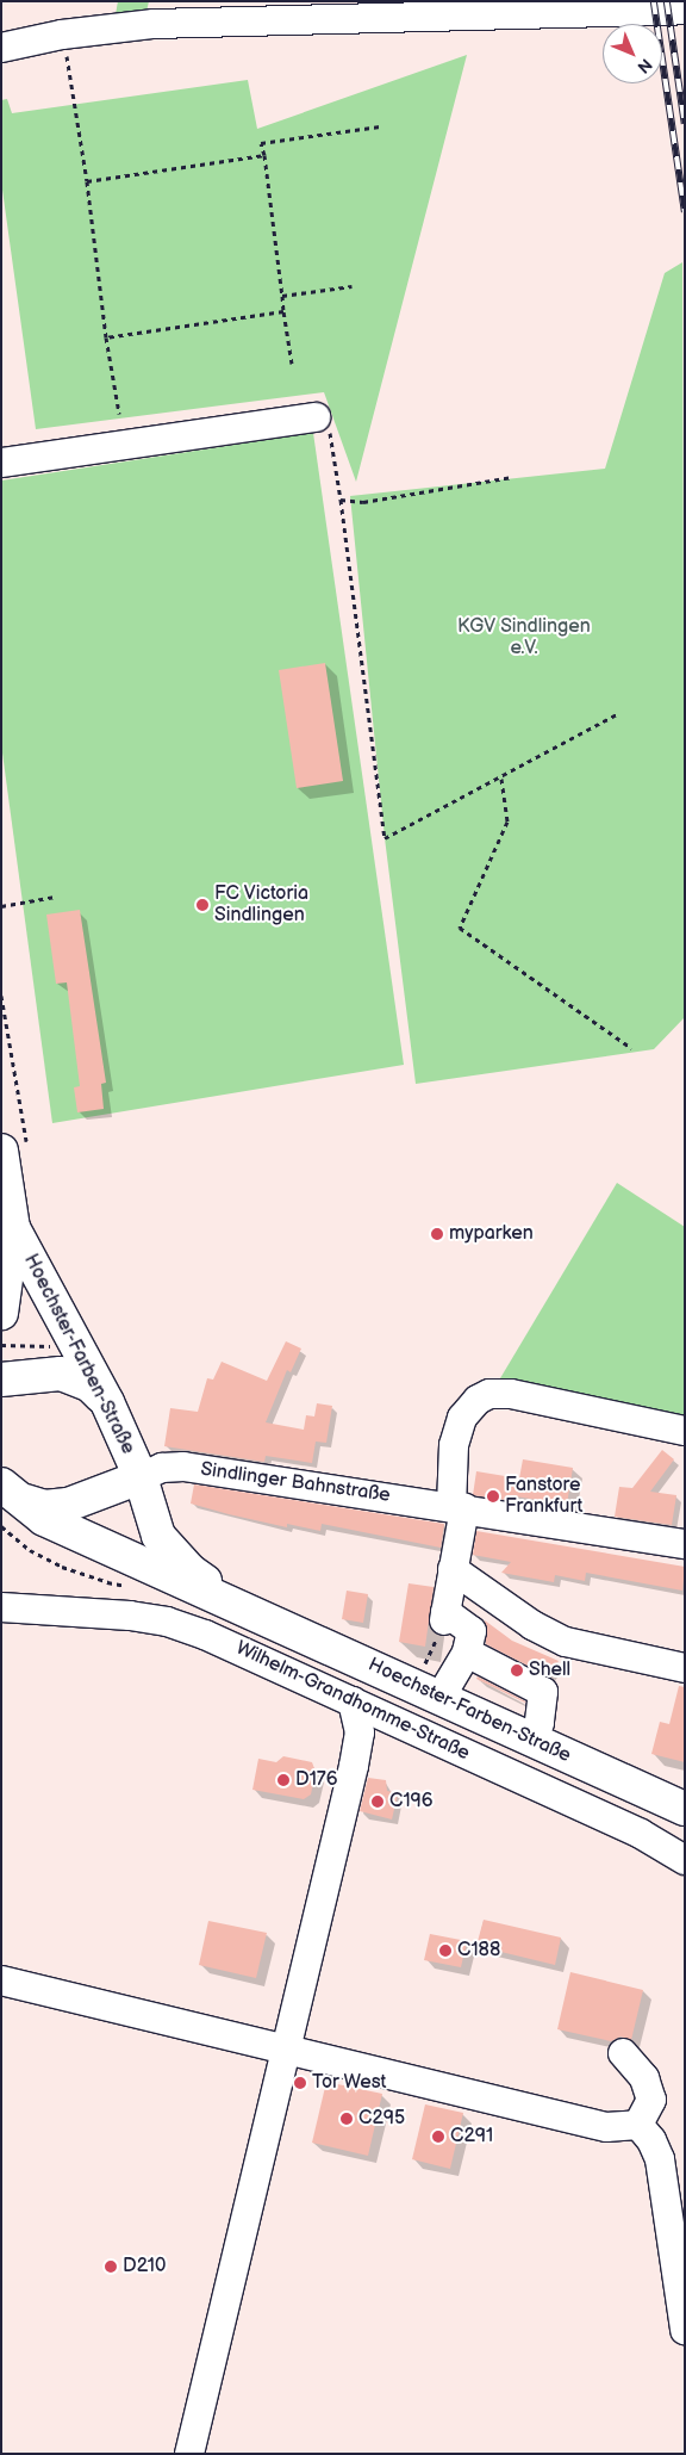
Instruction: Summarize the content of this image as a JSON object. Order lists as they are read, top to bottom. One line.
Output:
{"streets":{"main road":["Hoechster-Farben-Straße"],"street":["Sindlinger Bahnstraße","Wilhelm-Grandhomme-Straße"]},"crossings":[["Hoechster-Farben-Straße","Sindlinger Bahnstraße"]],"parks":["KGV Sindlingen e.V."],"places":["FC Victoria Sindlingen","myparken","Fanstore Frankfurt","Shell","D176","C196","C188","Tor West","C295","C291","D210"],"north":"bottom right"}
